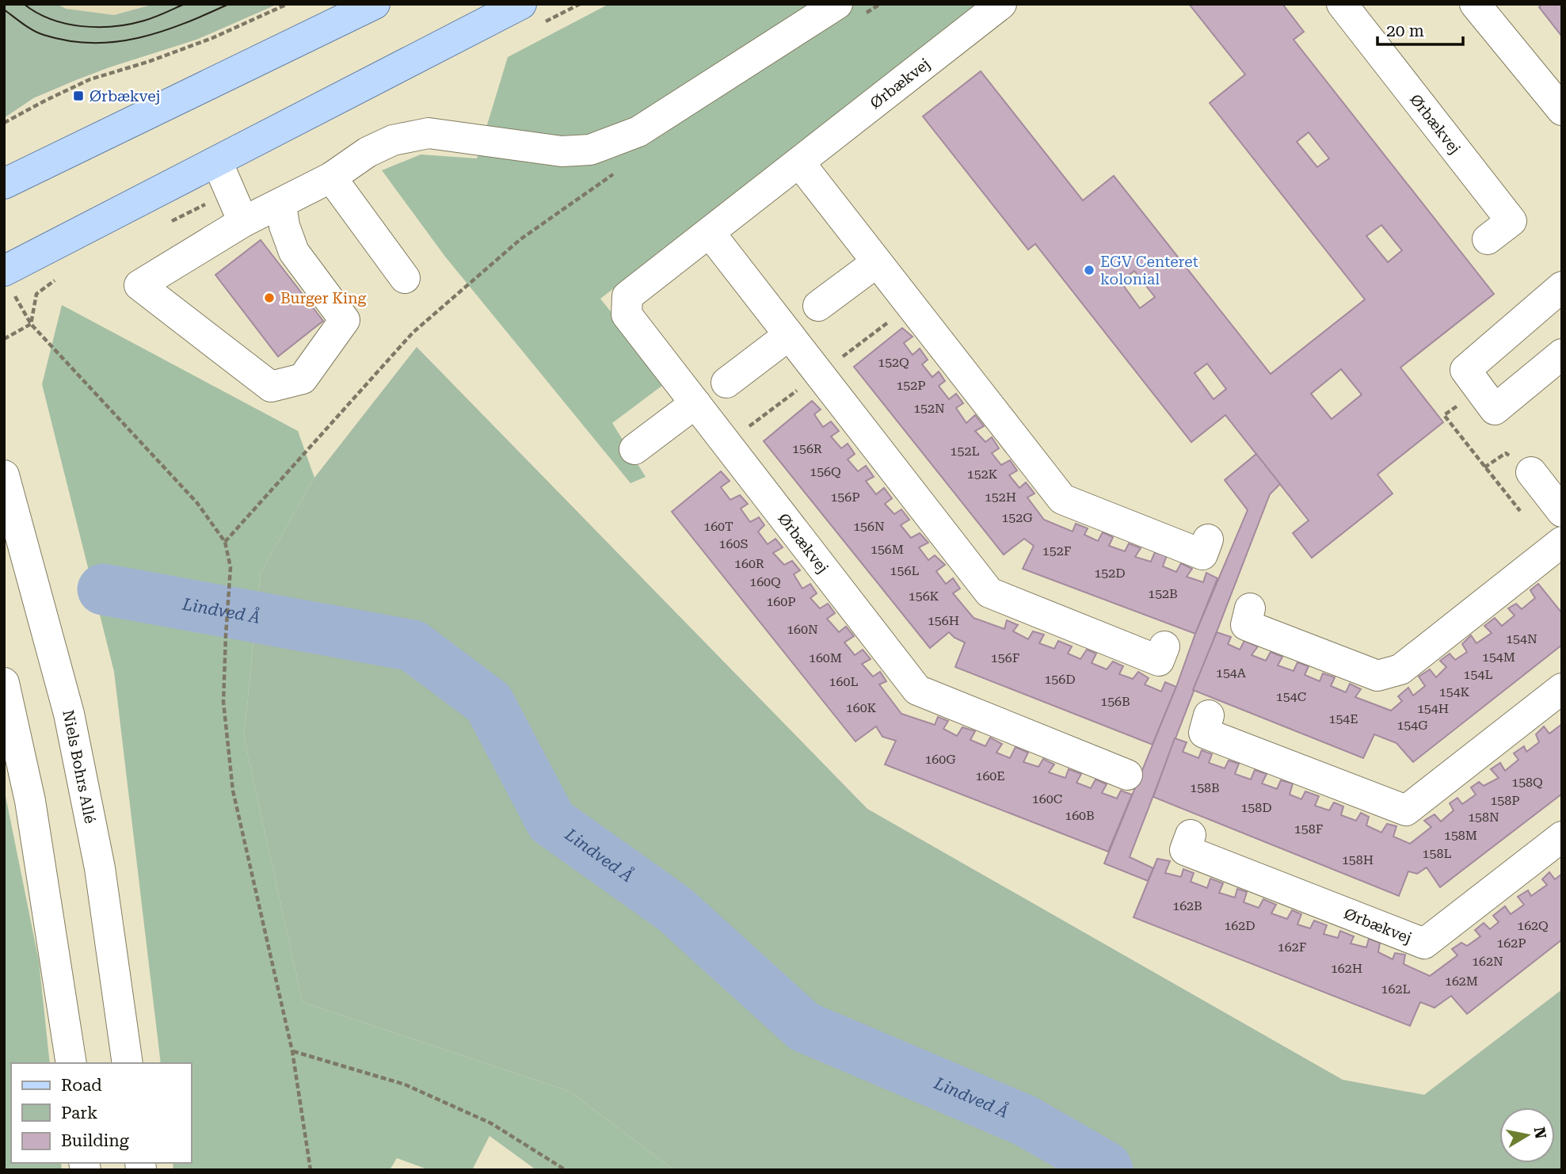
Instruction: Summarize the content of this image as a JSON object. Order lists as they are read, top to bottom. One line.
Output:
{"streets":{"street":["Ørbækvej","Niels Bohrs Allé"]},"water":["Lindved Å"],"places":{"transit":["Ørbækvej"],"other":["EGV Centeret kolonial","Burger King"]},"house_numbers":["152Q","152P","152N","156R","152L","156Q","152K","156P","152H","152G","160T","156N","160S","156M","152F","160R","156L","152D","160Q","152B","156K","160P","156H","160N","154N","154M","160M","156F","154A","154L","156D","160L","154K","154C","156B","160K","154H","154E","154G","160G","160E","158Q","158B","160C","158P","158D","160B","158N","158F","158M","158L","158H","162B","162D","162Q","162P","162F","162N","162H","162M","162L"],"legend":["Road","Park","Building"],"scale_bar":"20 m","north":"right"}
